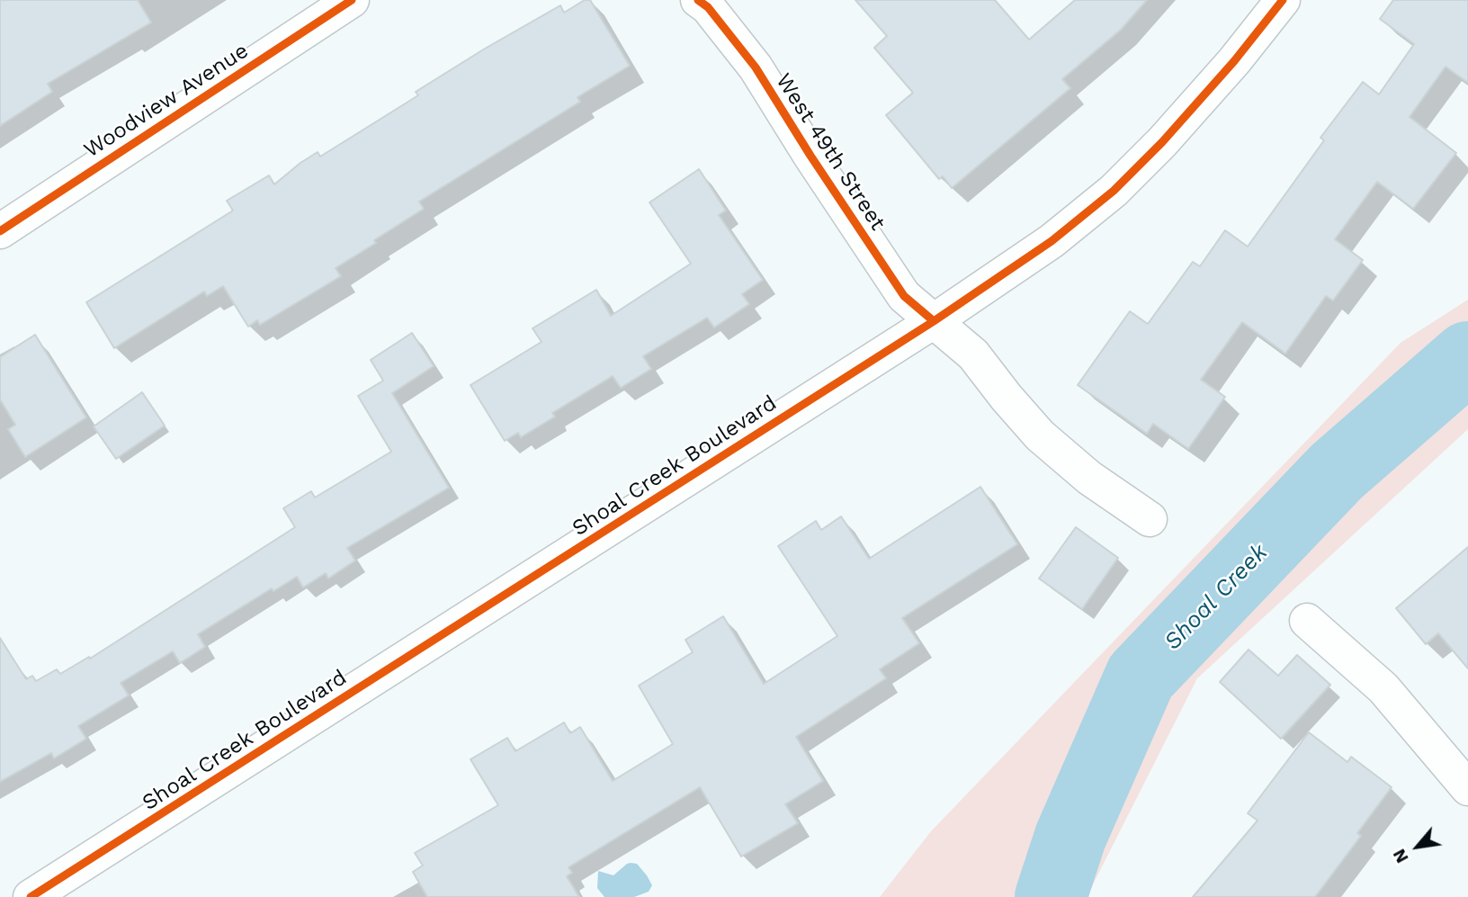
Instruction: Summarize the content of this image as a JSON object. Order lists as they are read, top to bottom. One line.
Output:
{"streets":{"street":["Woodview Avenue","West 49th Street","Shoal Creek Boulevard"]},"crossings":[["West 49th Street","Shoal Creek Boulevard"]],"water":["Shoal Creek"],"north":"bottom left"}
